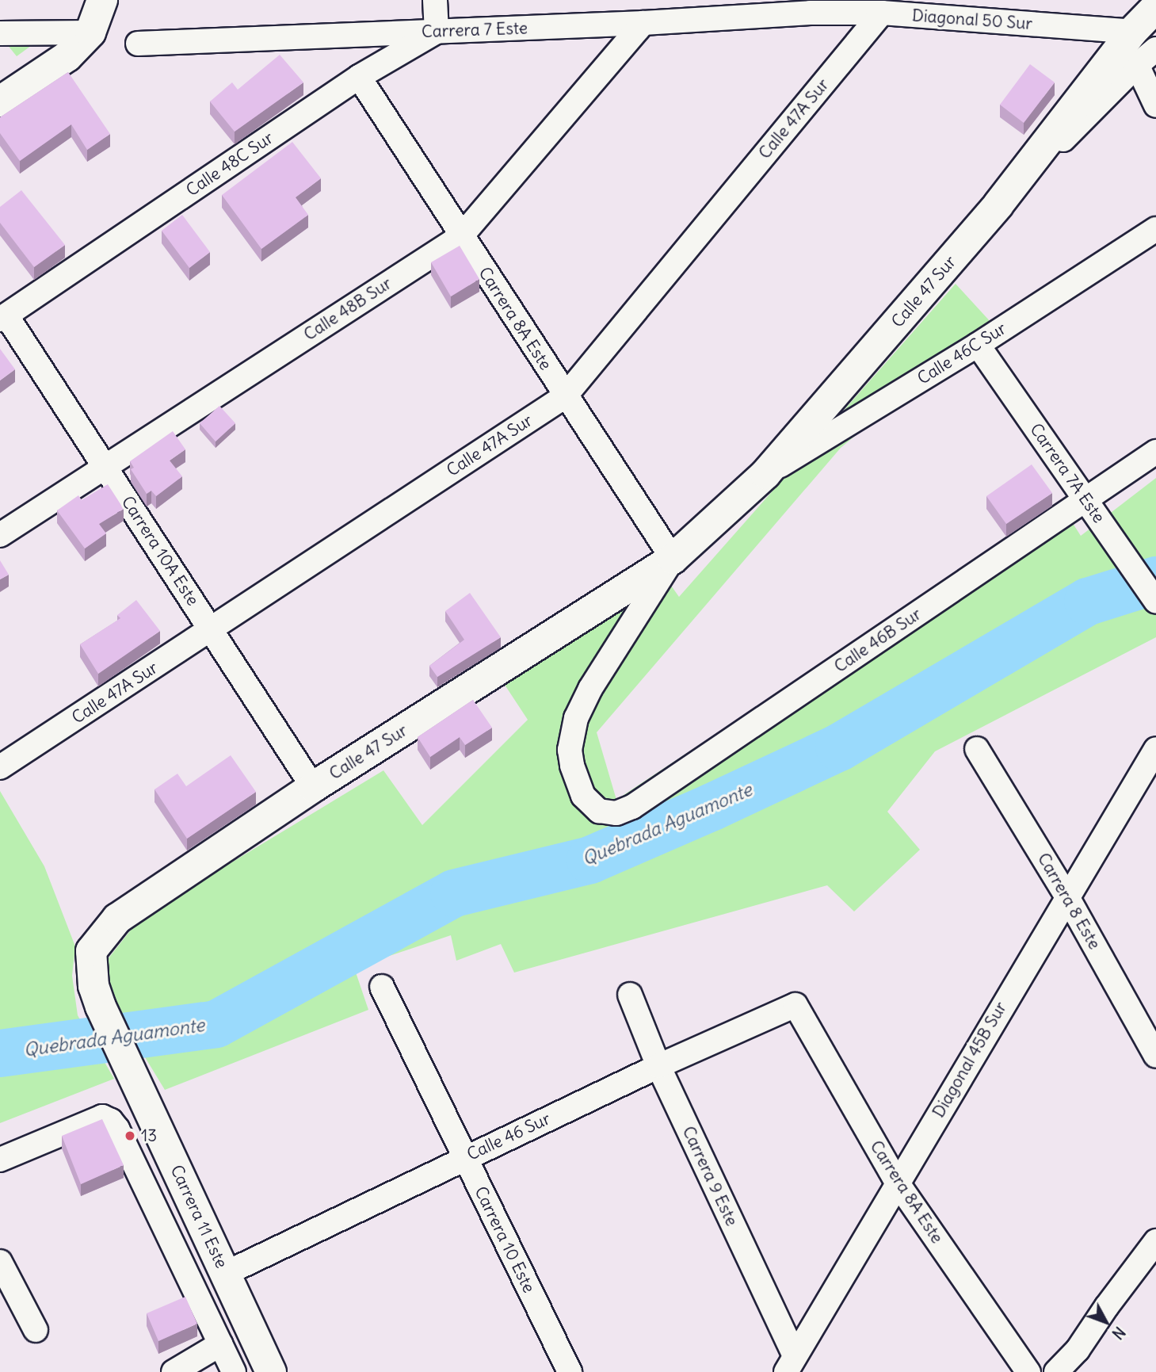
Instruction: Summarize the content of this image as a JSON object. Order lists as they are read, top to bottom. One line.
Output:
{"streets":{"street":["Diagonal 50 Sur","Carrera 7 Este","Calle 47A Sur","Calle 48C Sur","Calle 47 Sur","Calle 48B Sur","Carrera 8A Este","Calle 46C Sur","Carrera 7A Este","Carrera 10A Este","Calle 46B Sur","Carrera 8 Este","Diagonal 45B Sur","Calle 46 Sur","Carrera 9 Este","Carrera 11 Este","Carrera 10 Este"]},"crossings":[["Diagonal 50 Sur","Carrera 7 Este"],["Diagonal 50 Sur","Calle 47A Sur"],["Diagonal 50 Sur","Calle 47 Sur"],["Carrera 7 Este","Calle 48C Sur"],["Carrera 7 Este","Calle 48B Sur"],["Calle 47A Sur","Carrera 8A Este"],["Calle 47A Sur","Carrera 10A Este"],["Calle 48C Sur","Carrera 8A Este"],["Calle 48C Sur","Carrera 10A Este"],["Calle 47 Sur","Carrera 8A Este"],["Calle 47 Sur","Calle 46C Sur"],["Calle 47 Sur","Carrera 10A Este"],["Calle 47 Sur","Calle 46B Sur"],["Calle 47 Sur","Carrera 11 Este"],["Calle 48B Sur","Carrera 8A Este"],["Calle 48B Sur","Carrera 10A Este"],["Carrera 8A Este","Diagonal 45B Sur"],["Carrera 8A Este","Calle 46 Sur"],["Calle 46C Sur","Carrera 7A Este"],["Carrera 7A Este","Calle 46B Sur"],["Carrera 8 Este","Diagonal 45B Sur"],["Diagonal 45B Sur","Carrera 9 Este"],["Calle 46 Sur","Carrera 9 Este"],["Calle 46 Sur","Carrera 11 Este"],["Calle 46 Sur","Carrera 10 Este"]],"water":["Quebrada Aguamonte"],"places":["13"],"north":"bottom right"}
